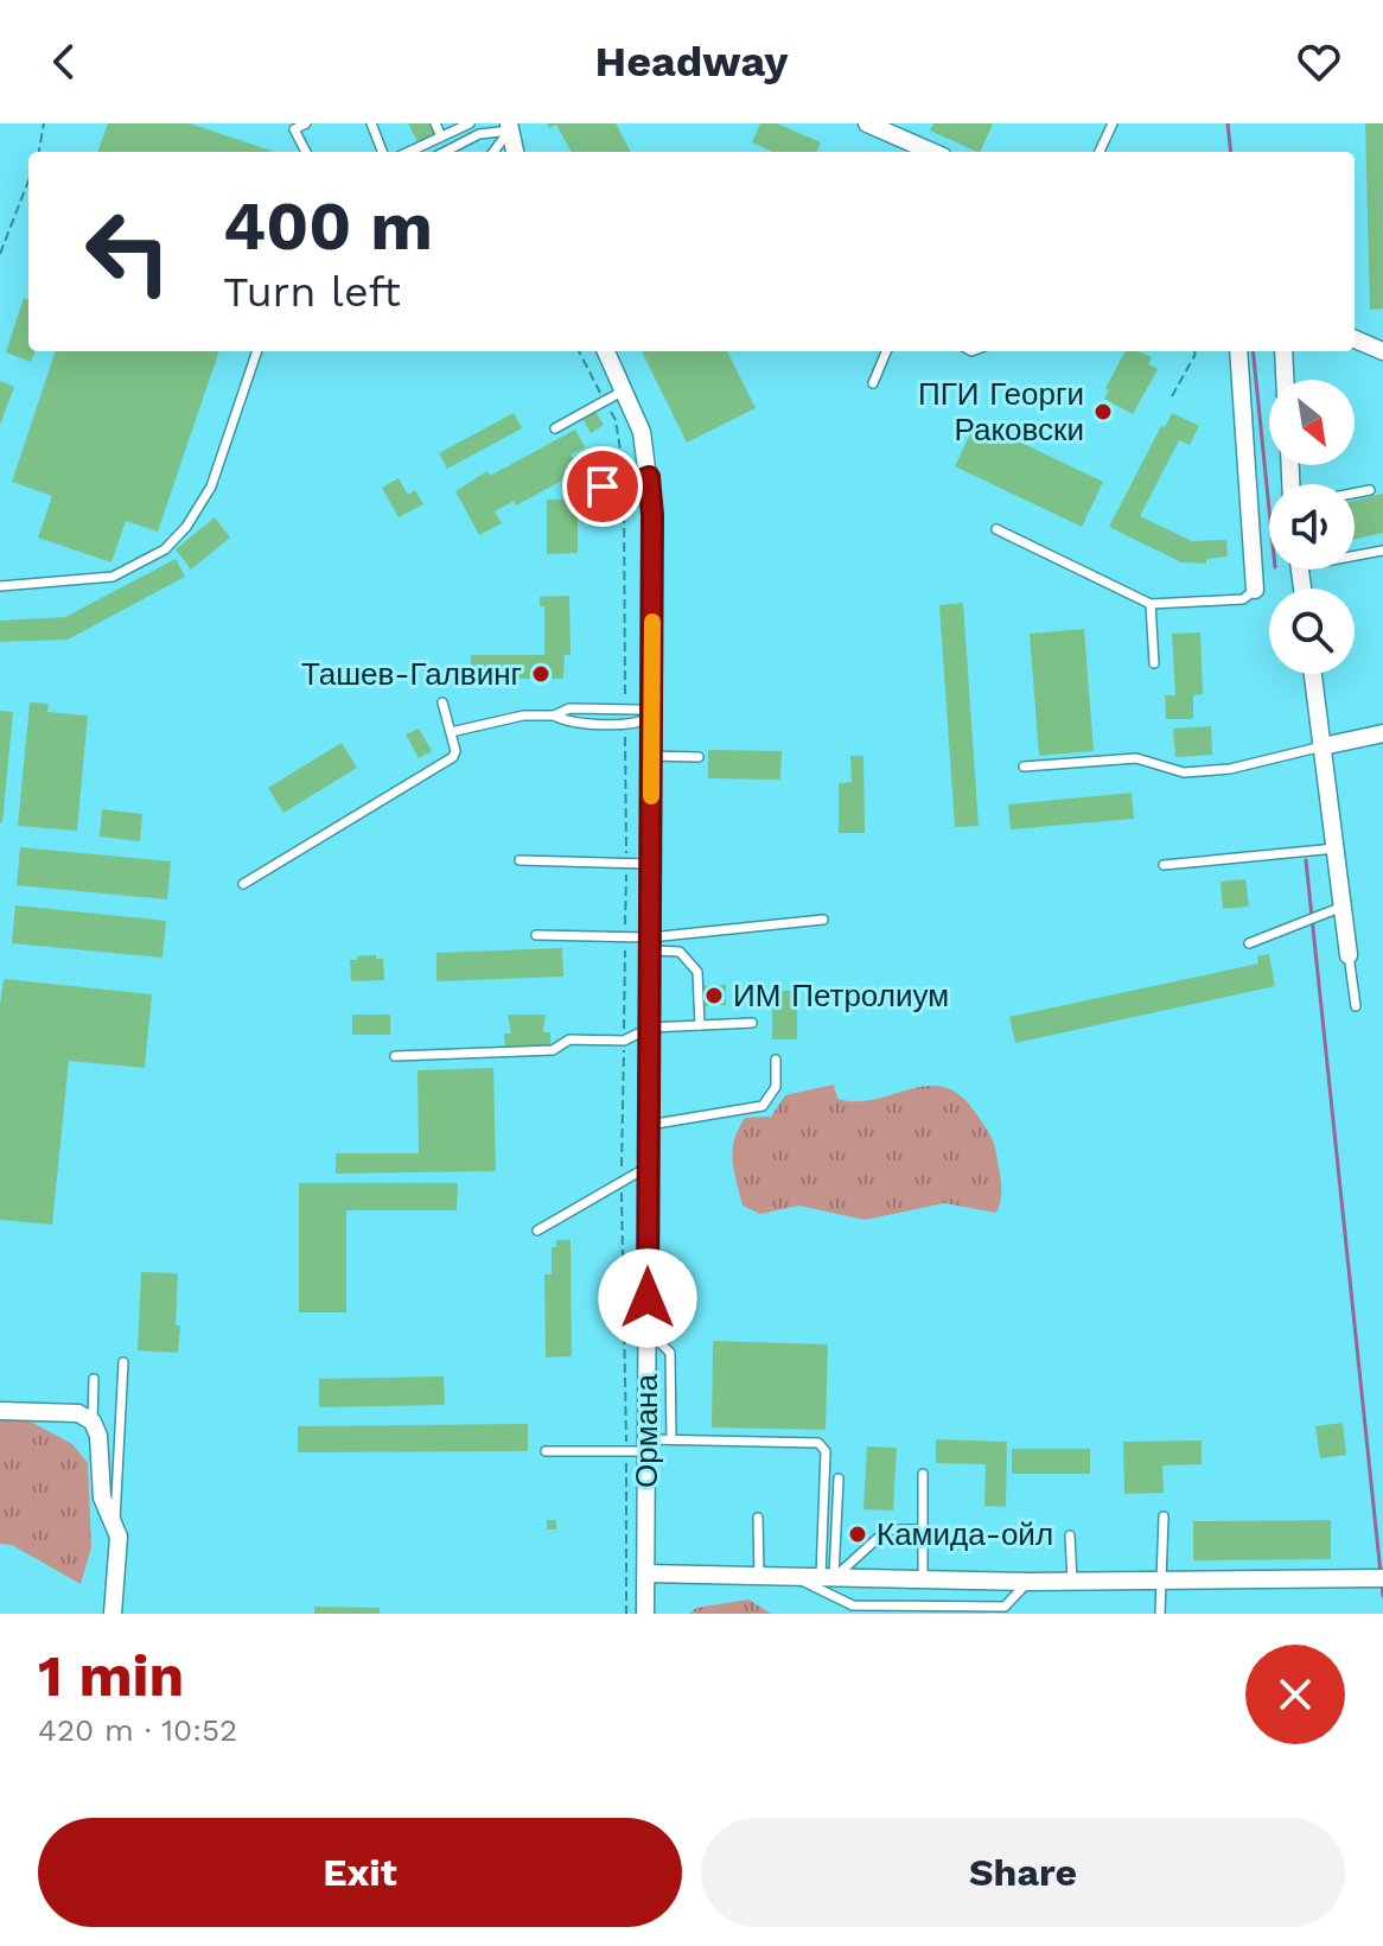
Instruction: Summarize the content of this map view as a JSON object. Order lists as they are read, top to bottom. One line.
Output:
{"streets":{"street":["Ормана"]},"places":["ПГИ Георги Раковски","Ташев-Галвинг","ИМ Петролиум","Камида-ойл"],"north":"bottom right","page":{"header":"Headway","turn":["400 m","Turn left"],"heading":["1 min","420 m · 10:52"],"buttons":["Exit","Share"]}}
